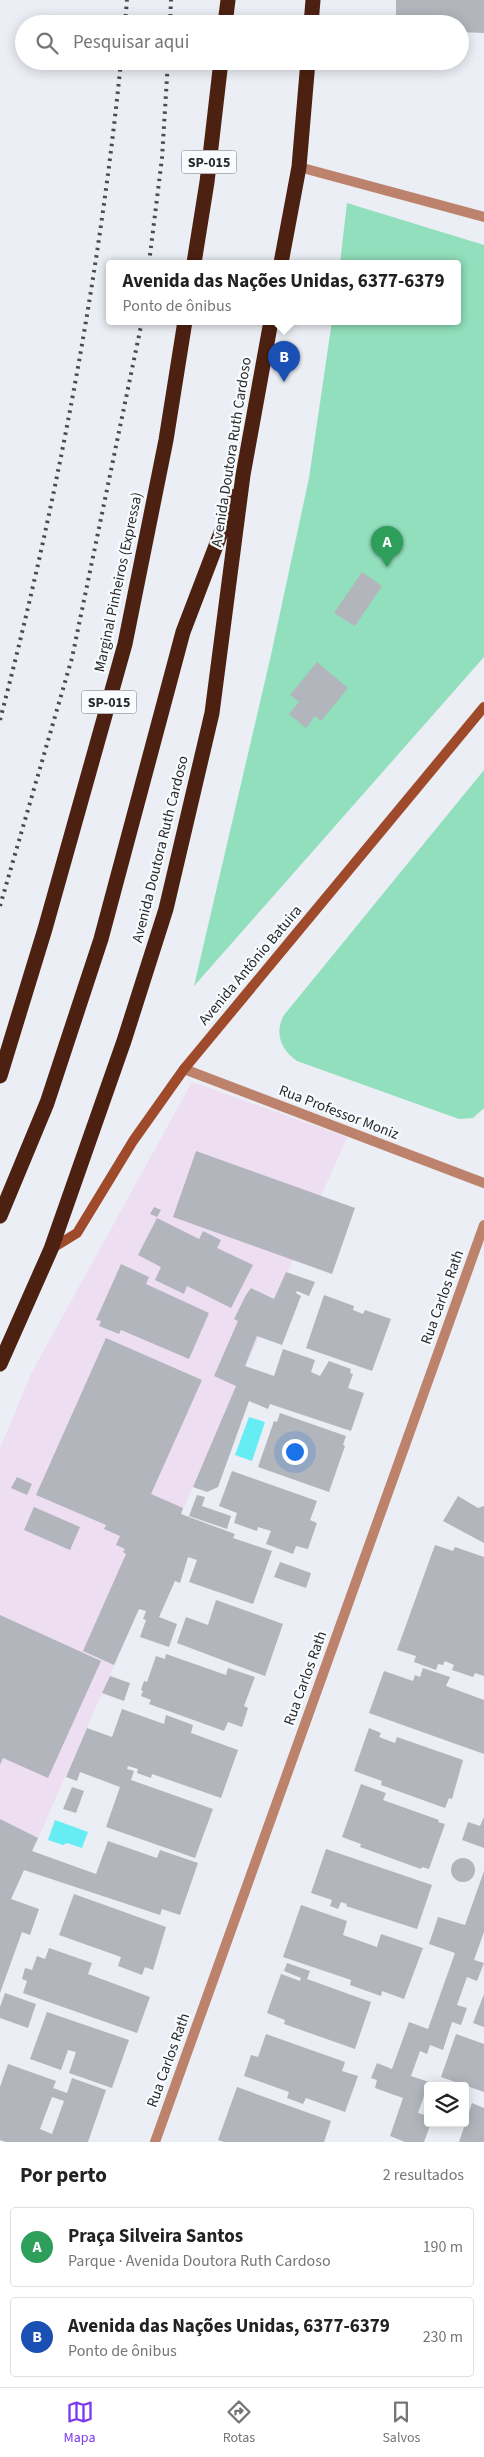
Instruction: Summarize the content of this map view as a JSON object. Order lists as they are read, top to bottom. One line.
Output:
{"streets":{"highway":["SP-015","Avenida Doutora Ruth Cardoso","Marginal Pinheiros (Expressa)"],"street":["Avenida Antônio Batuira","Rua Professor Moniz","Rua Carlos Rath"]},"crossings":[["Avenida Doutora Ruth Cardoso","Avenida Antônio Batuira"],["Avenida Antônio Batuira","Rua Professor Moniz"]],"page":{"search":"Pesquisar aqui","popup":["Avenida das Nações Unidas, 6377-6379","Ponto de ônibus"],"pins":["B","A"],"heading":["Por perto","2 resultados"],"list":[{"mark":"A","name":"Praça Silveira Santos","note":"Parque · Avenida Doutora Ruth Cardoso","value":"190 m"},{"mark":"B","name":"Avenida das Nações Unidas, 6377-6379","note":"Ponto de ônibus","value":"230 m"}],"nav":["Mapa","Rotas","Salvos"]}}
